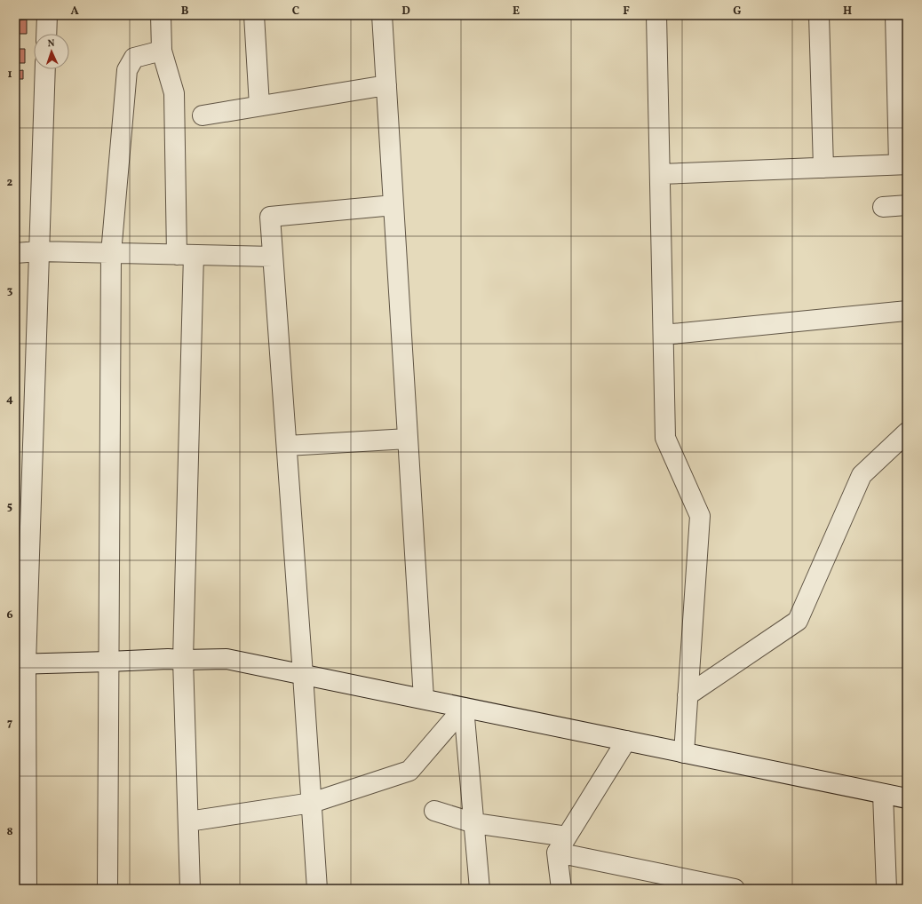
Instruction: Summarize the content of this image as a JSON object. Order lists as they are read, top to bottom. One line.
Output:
{"north":"top","grid":{"columns":["A","B","C","D","E","F","G","H"],"rows":["1","2","3","4","5","6","7","8"]}}
